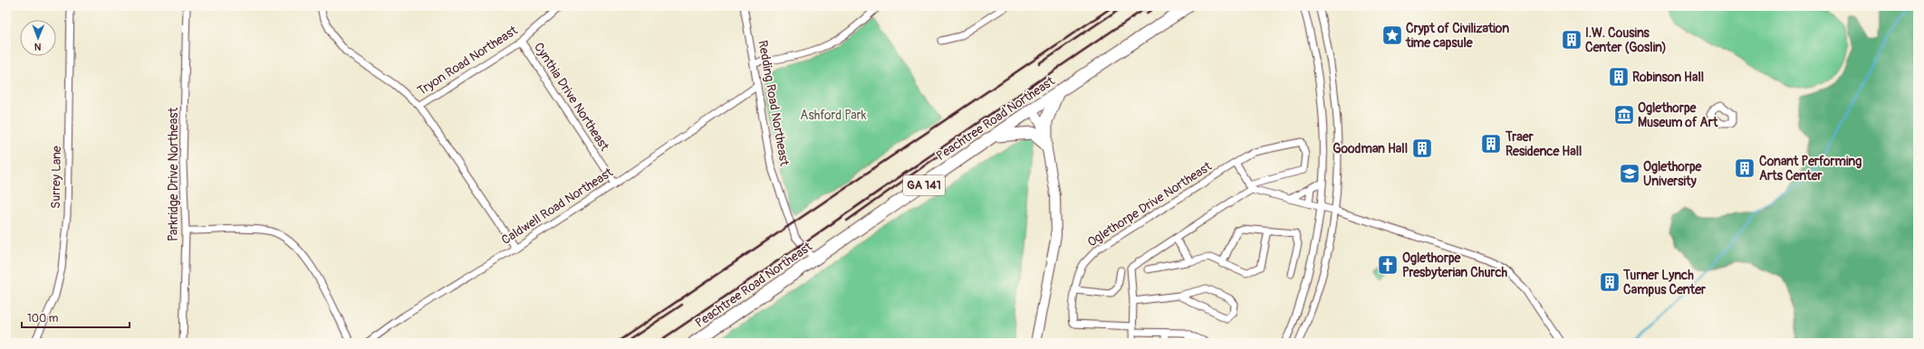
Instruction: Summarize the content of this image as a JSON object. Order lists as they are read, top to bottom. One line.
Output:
{"streets":{"highway":["Peachtree Road Northeast","GA 141"],"street":["Tryon Road Northeast","Cynthia Drive Northeast","Redding Road Northeast","Parkridge Drive Northeast","Surrey Lane","Oglethorpe Drive Northeast","Caldwell Road Northeast"]},"crossings":[["Tryon Road Northeast","Cynthia Drive Northeast"],["Cynthia Drive Northeast","Caldwell Road Northeast"],["Redding Road Northeast","Peachtree Road Northeast"],["Redding Road Northeast","Caldwell Road Northeast"]],"parks":["Ashford Park"],"places":{"place":["Crypt of Civilization time capsule"],"building":["I.W. Cousins Center (Goslin)","Robinson Hall","Traer Residence Hall","Goodman Hall","Conant Performing Arts Center","Turner Lynch Campus Center"],"museum":["Oglethorpe Museum of Art"],"school or university":["Oglethorpe University"],"church":["Oglethorpe Presbyterian Church"]},"scale_bar":"100 m","north":"bottom"}
